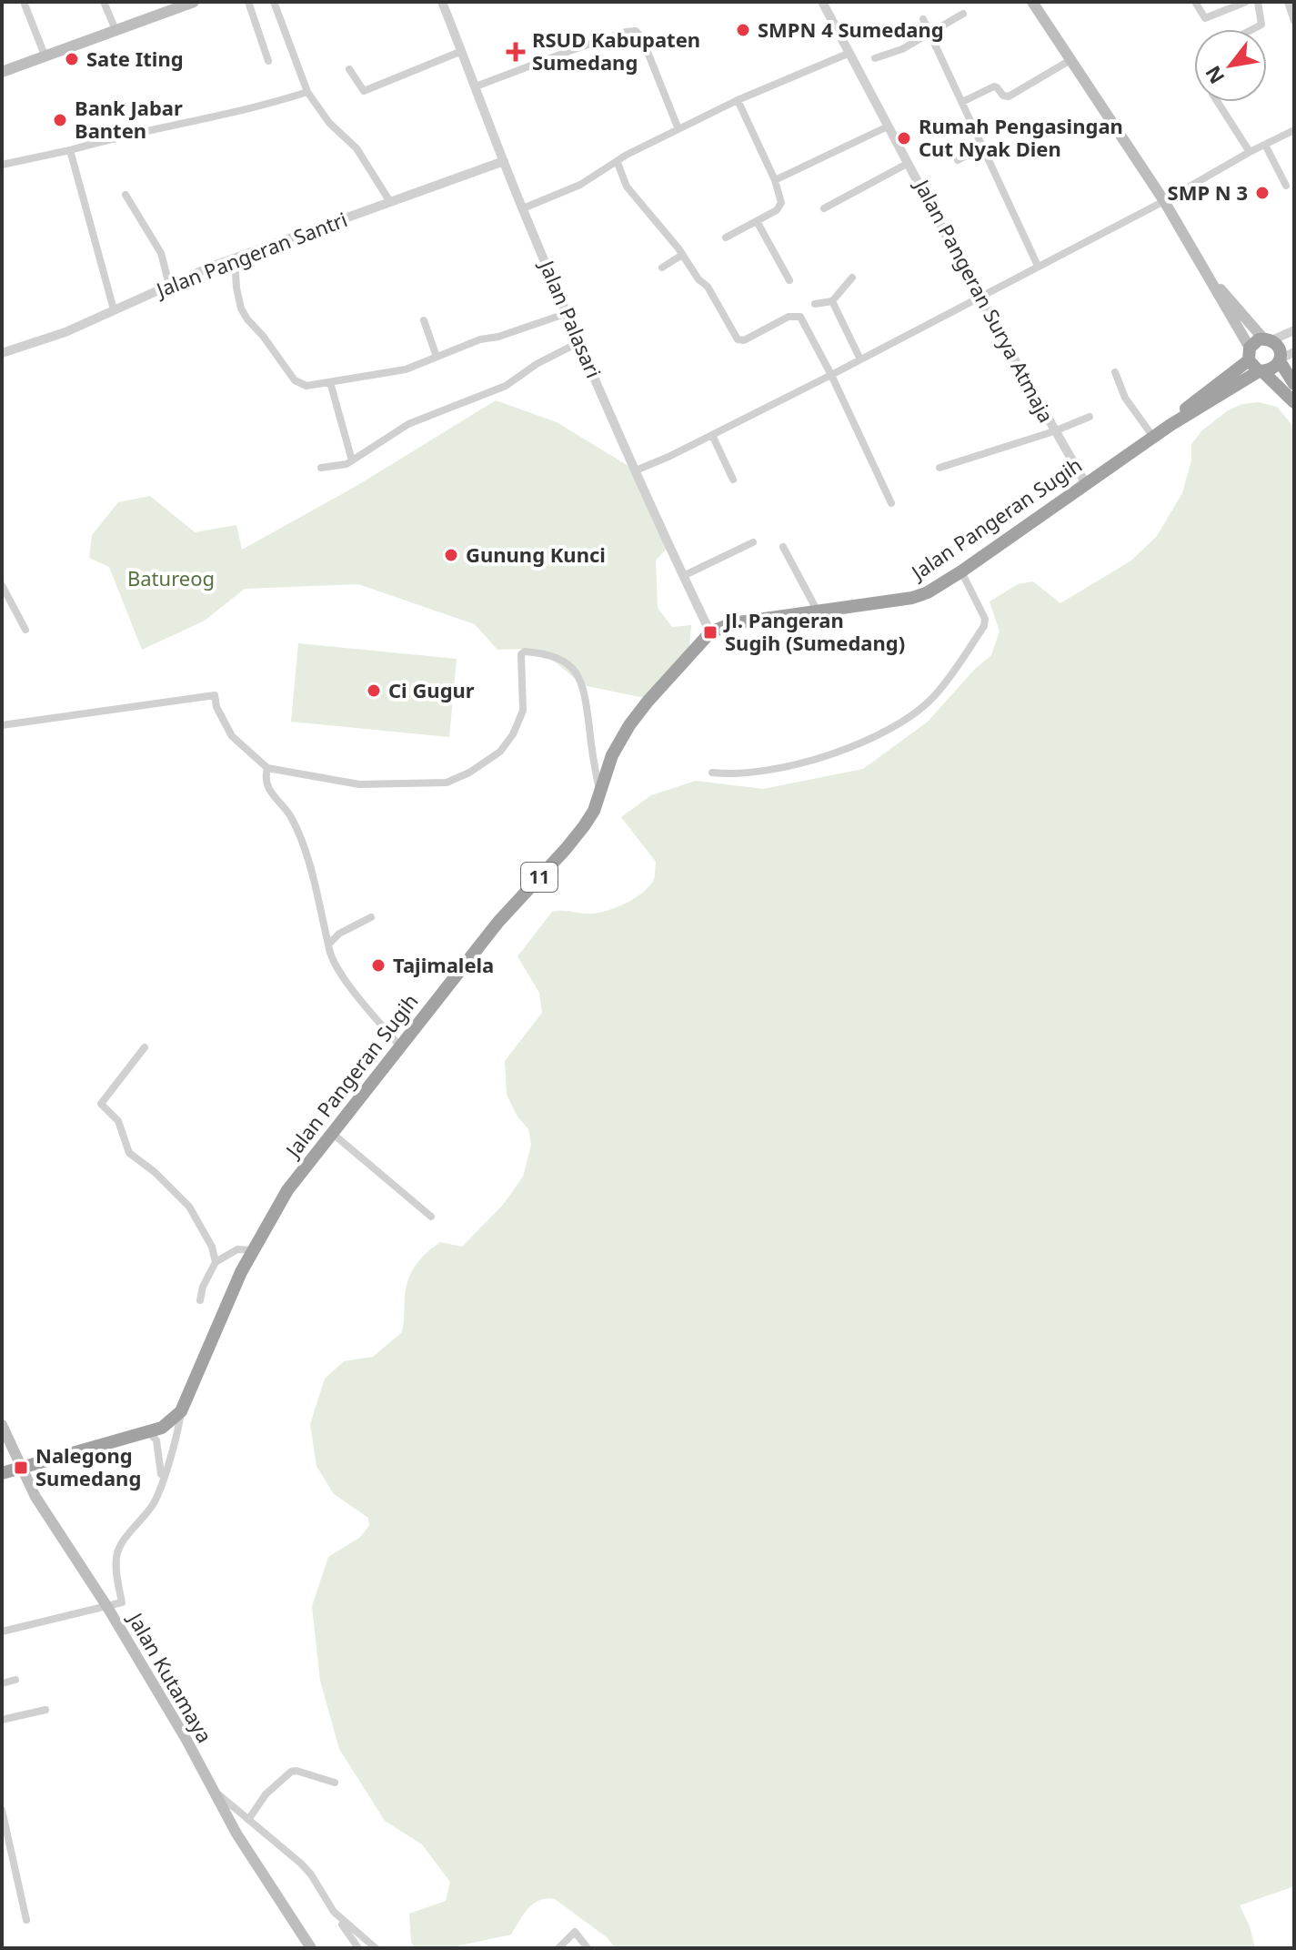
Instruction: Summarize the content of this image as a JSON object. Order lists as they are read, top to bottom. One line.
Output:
{"streets":{"highway":["Jalan Pangeran Sugih","11"],"main road":["Jalan Kutamaya"],"street":["Jalan Pangeran Santri","Jalan Pangeran Surya Atmaja","Jalan Palasari"]},"crossings":[["Jalan Pangeran Santri","Jalan Palasari"],["Jalan Pangeran Surya Atmaja","Jalan Pangeran Sugih"],["Jalan Palasari","Jalan Pangeran Sugih"]],"parks":["Batureog"],"places":{"other":["SMPN 4 Sumedang","Sate Iting","Bank Jabar Banten","Rumah Pengasingan Cut Nyak Dien","SMP N 3","Gunung Kunci","Ci Gugur","Tajimalela"],"health":["RSUD Kabupaten Sumedang"],"transit":["Jl. Pangeran Sugih (Sumedang)","Nalegong Sumedang"]},"north":"bottom left"}
